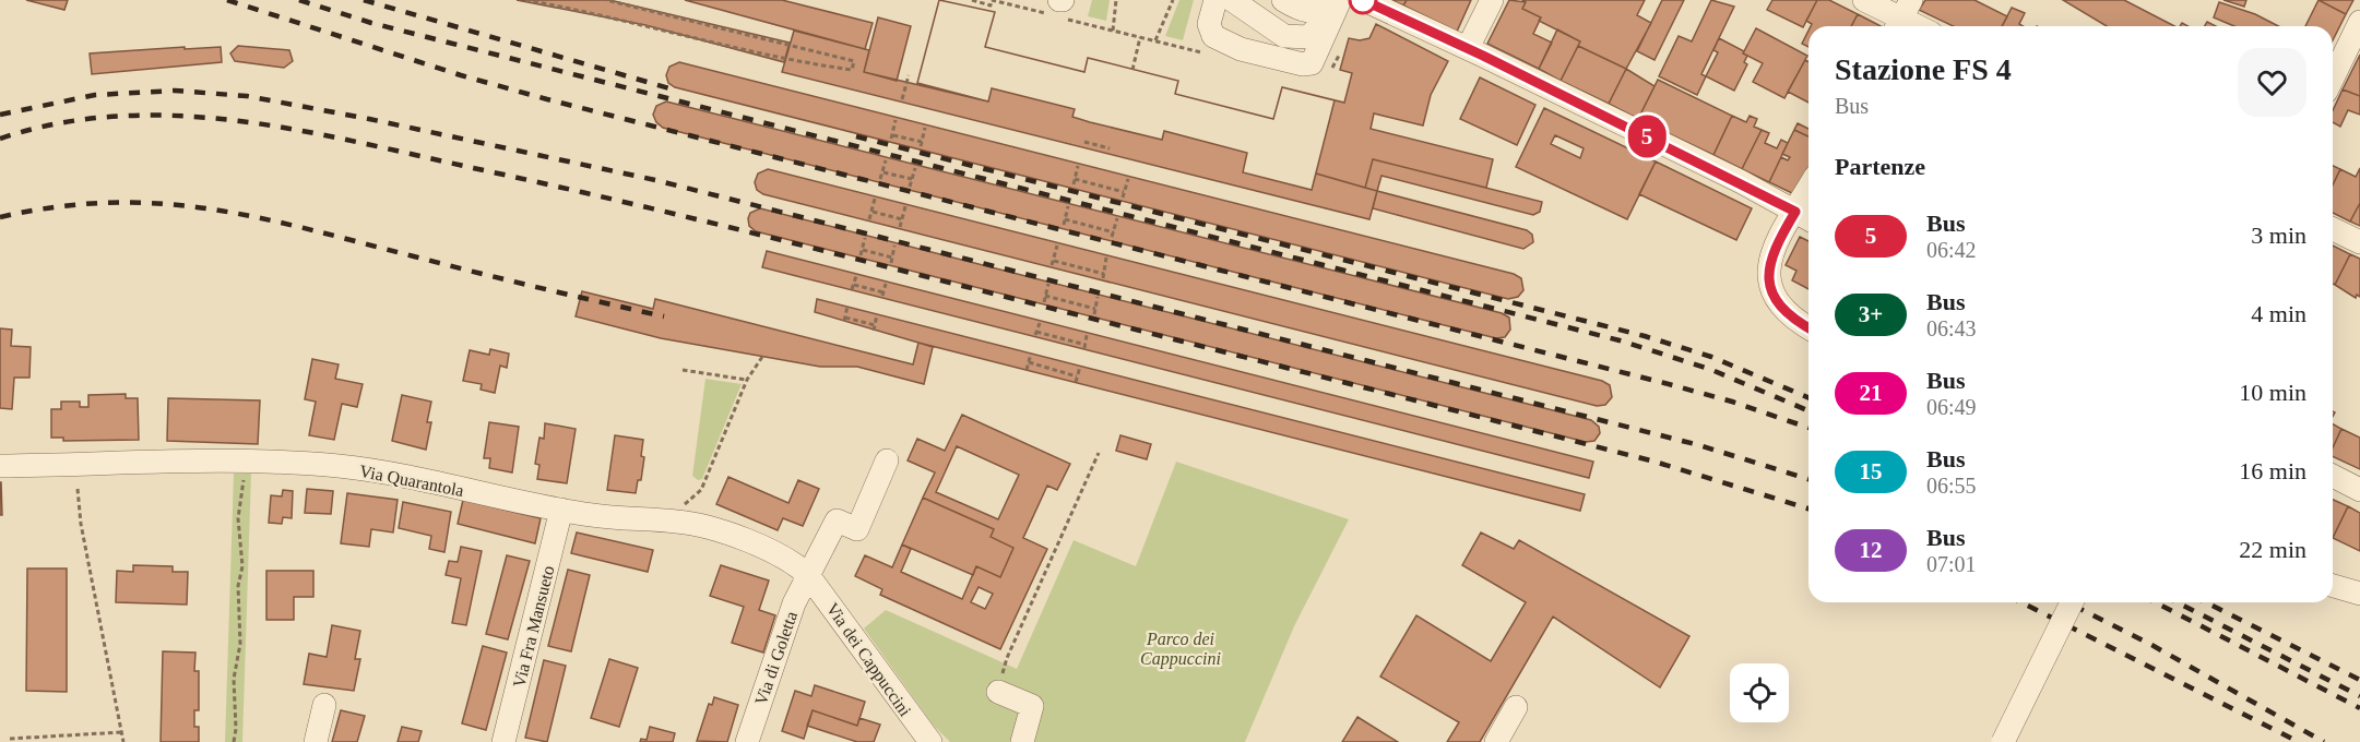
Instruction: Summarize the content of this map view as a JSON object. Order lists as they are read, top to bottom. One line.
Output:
{"streets":{"street":["Via Quarantola","Via Fra Mansueto","Via di Goletta","Via dei Cappuccini"]},"crossings":[["Via Quarantola","Via Fra Mansueto"],["Via Quarantola","Via di Goletta"],["Via Quarantola","Via dei Cappuccini"],["Via di Goletta","Via dei Cappuccini"]],"parks":["Parco dei Cappuccini"],"lines":["bus line 5"],"page":{"on_map":"5","heading":[["Stazione FS 4","Bus"],"Partenze"],"list":[{"mark":"5","name":"Bus","note":"06:42","value":"3 min"},{"mark":"3+","name":"Bus","note":"06:43","value":"4 min"},{"mark":"21","name":"Bus","note":"06:49","value":"10 min"},{"mark":"15","name":"Bus","note":"06:55","value":"16 min"},{"mark":"12","name":"Bus","note":"07:01","value":"22 min"}]}}
